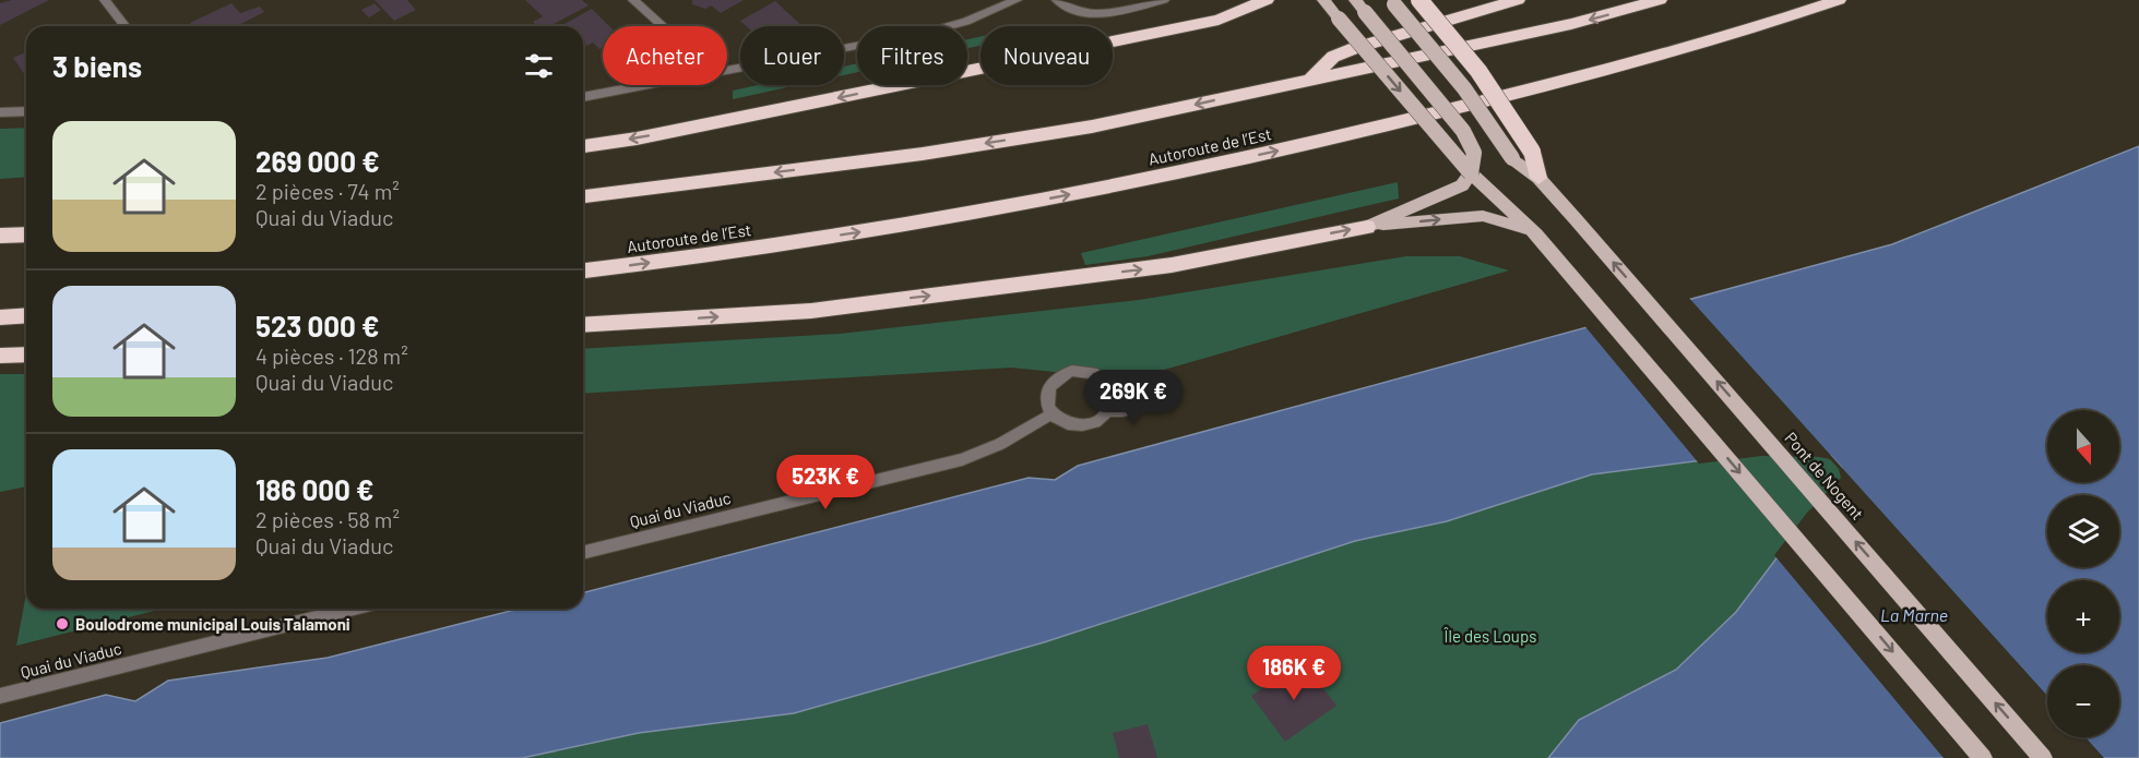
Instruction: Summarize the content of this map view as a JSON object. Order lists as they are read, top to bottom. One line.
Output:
{"streets":{"highway":["Autoroute de l’Est"],"main road":["Pont de Nogent"],"street":["Quai du Viaduc"]},"water":["La Marne"],"parks":["Île des Loups"],"places":["Boulodrome municipal Louis Talamoni"],"north":"bottom","page":{"chip":["Acheter","Louer","Filtres","Nouveau"],"heading":"3 biens","list":[{"name":"269 000 €","note":"2 pièces · 74 m² · Quai du Viaduc"},{"name":"523 000 €","note":"4 pièces · 128 m² · Quai du Viaduc"},{"name":"186 000 €","note":"2 pièces · 58 m² · Quai du Viaduc"}],"price":["269K €","523K €","186K €"],"map_buttons":["+","−"]}}
